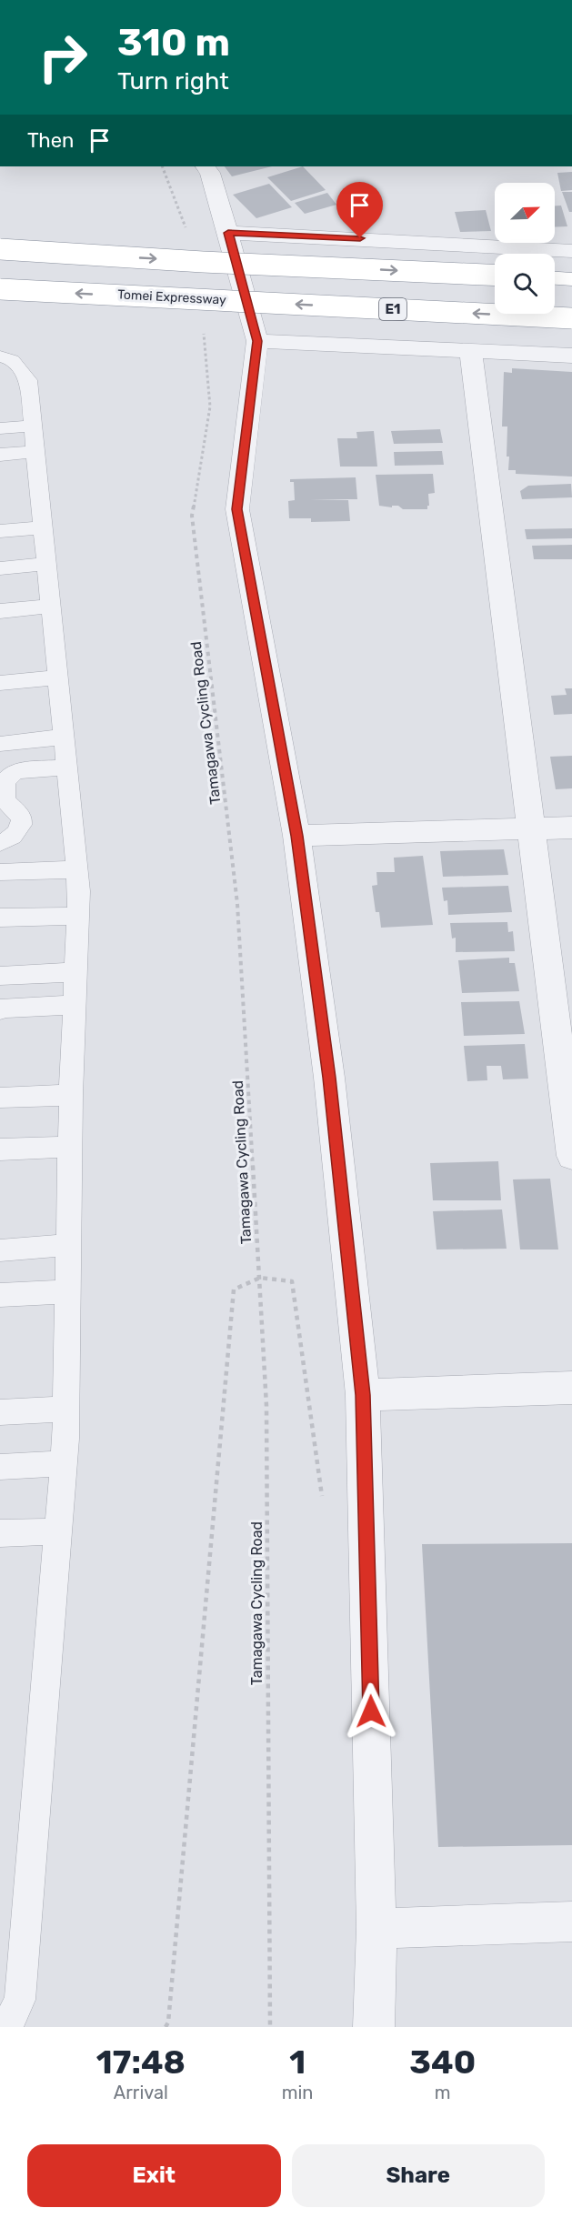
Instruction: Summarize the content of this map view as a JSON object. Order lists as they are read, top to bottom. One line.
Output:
{"streets":{"highway":["Tomei Expressway","E1"],"path":["Tamagawa Cycling Road"]},"north":"top right","page":{"turn":["310 m","Turn right"],"then":"Then","eta":["17:48","Arrival","1","min","340","m"],"buttons":["Exit","Share"]}}
